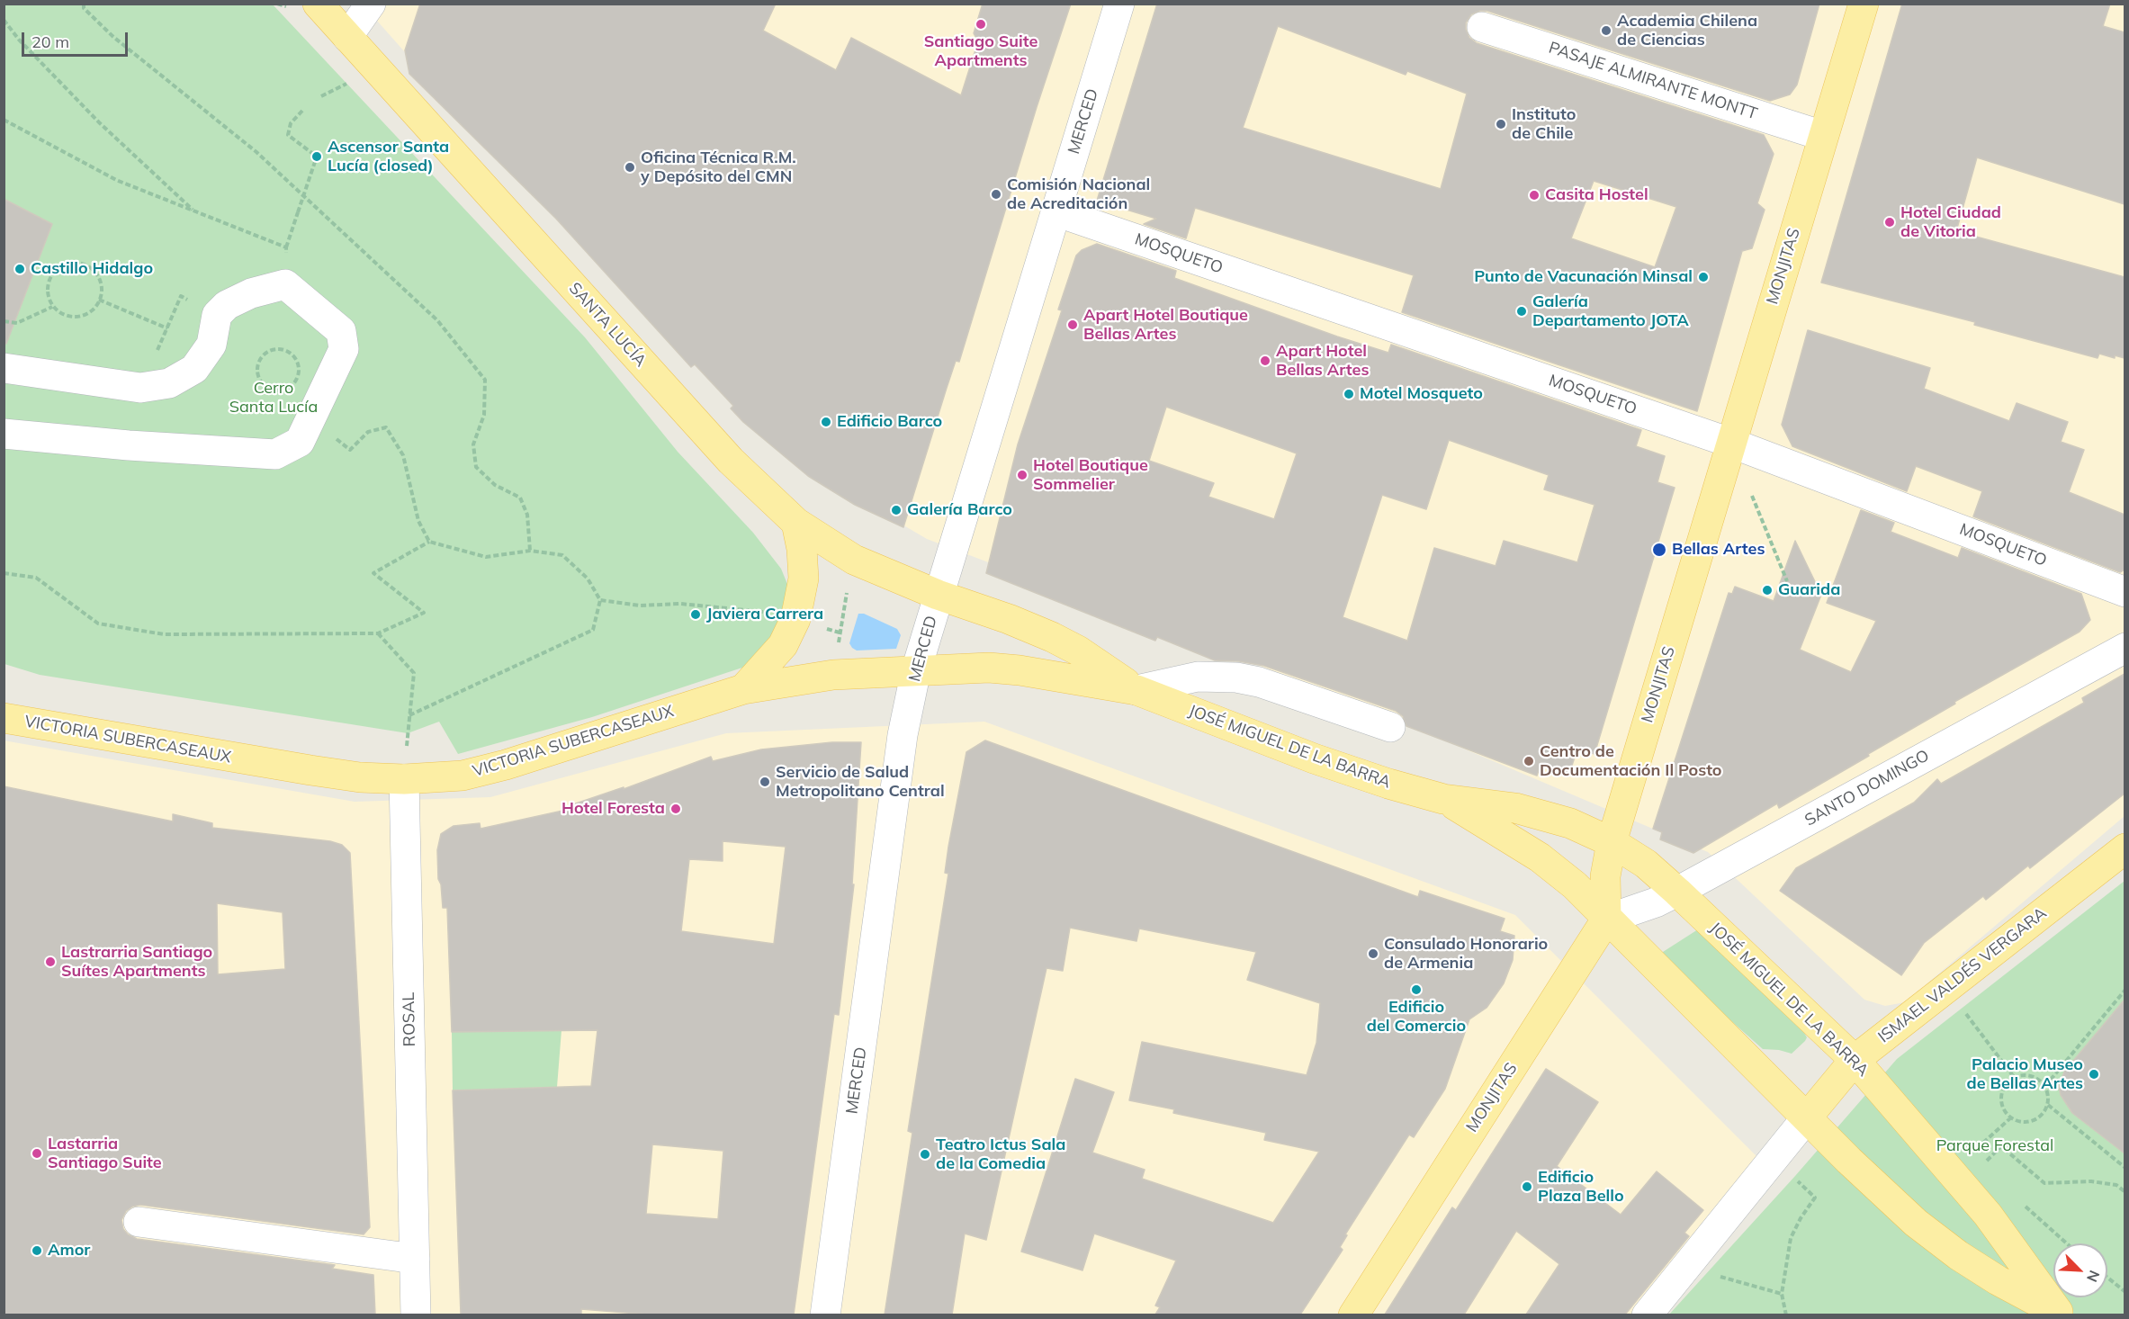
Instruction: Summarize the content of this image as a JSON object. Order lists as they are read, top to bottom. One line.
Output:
{"streets":{"main road":["MONJITAS","SANTA LUCÍA","VICTORIA SUBERCASEAUX","JOSÉ MIGUEL DE LA BARRA","ISMAEL VALDÉS VERGARA"],"street":["PASAJE ALMIRANTE MONTT","MERCED","MOSQUETO","SANTO DOMINGO","ROSAL"]},"crossings":[["PASAJE ALMIRANTE MONTT","MONJITAS"],["MERCED","MOSQUETO"],["MERCED","SANTA LUCÍA"],["MERCED","VICTORIA SUBERCASEAUX"],["MERCED","JOSÉ MIGUEL DE LA BARRA"],["MOSQUETO","MONJITAS"],["MONJITAS","JOSÉ MIGUEL DE LA BARRA"],["MONJITAS","SANTO DOMINGO"],["SANTA LUCÍA","JOSÉ MIGUEL DE LA BARRA"],["VICTORIA SUBERCASEAUX","JOSÉ MIGUEL DE LA BARRA"],["VICTORIA SUBERCASEAUX","ROSAL"],["JOSÉ MIGUEL DE LA BARRA","SANTO DOMINGO"],["JOSÉ MIGUEL DE LA BARRA","ISMAEL VALDÉS VERGARA"]],"parks":["Cerro Santa Lucía","Parque Forestal"],"places":["Santiago Suite Apartments","Academia Chilena de Ciencias","Instituto de Chile","Ascensor Santa Lucía (closed)","Oficina Técnica R.M. y Depósito del CMN","Comisión Nacional de Acreditación","Casita Hostel","Hotel Ciudad de Vitoria","Castillo Hidalgo","Punto de Vacunación Minsal","Galería Departamento JOTA","Apart Hotel Boutique Bellas Artes","Apart Hotel Bellas Artes","Motel Mosqueto","Edificio Barco","Hotel Boutique Sommelier","Galería Barco","Bellas Artes","Guarida","Javiera Carrera","Centro de Documentación Il Posto","Servicio de Salud Metropolitano Central","Hotel Foresta","Consulado Honorario de Armenia","Lastrarria Santiago Suítes Apartments","Edificio del Comercio","Palacio Museo de Bellas Artes","Lastarria Santiago Suite","Teatro Ictus Sala de la Comedia","Edificio Plaza Bello","Amor"],"scale_bar":"20 m","north":"bottom right"}
